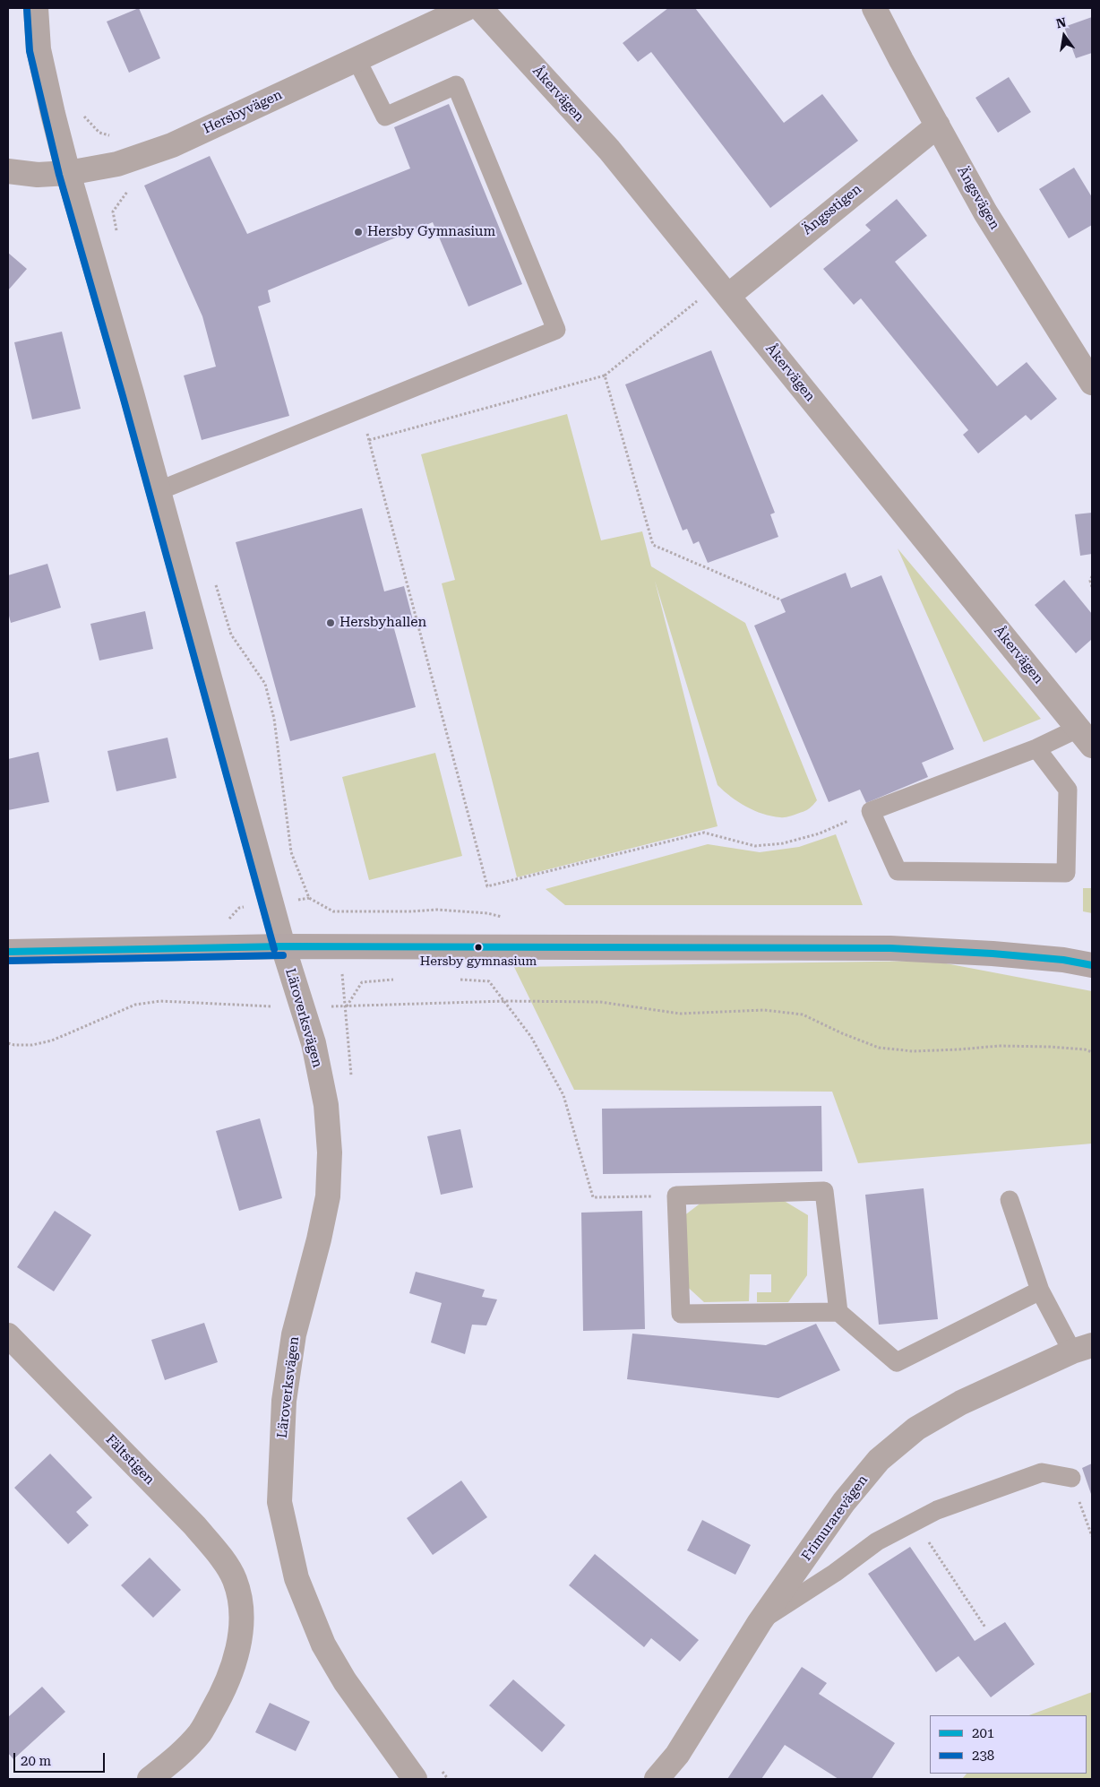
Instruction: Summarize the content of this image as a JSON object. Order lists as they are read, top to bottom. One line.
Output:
{"streets":{"street":["Åkervägen","Hersbyvägen","Ängsvägen","Ängsstigen","Läroverksvägen","Fältstigen","Frimurarevägen"]},"crossings":[["Åkervägen","Ängsstigen"],["Hersbyvägen","Läroverksvägen"],["Ängsvägen","Ängsstigen"]],"places":["Hersby Gymnasium","Hersbyhallen","Hersby gymnasium"],"lines":["transit line 238","transit line 201"],"legend":["201","238"],"scale_bar":"20 m","north":"top"}
